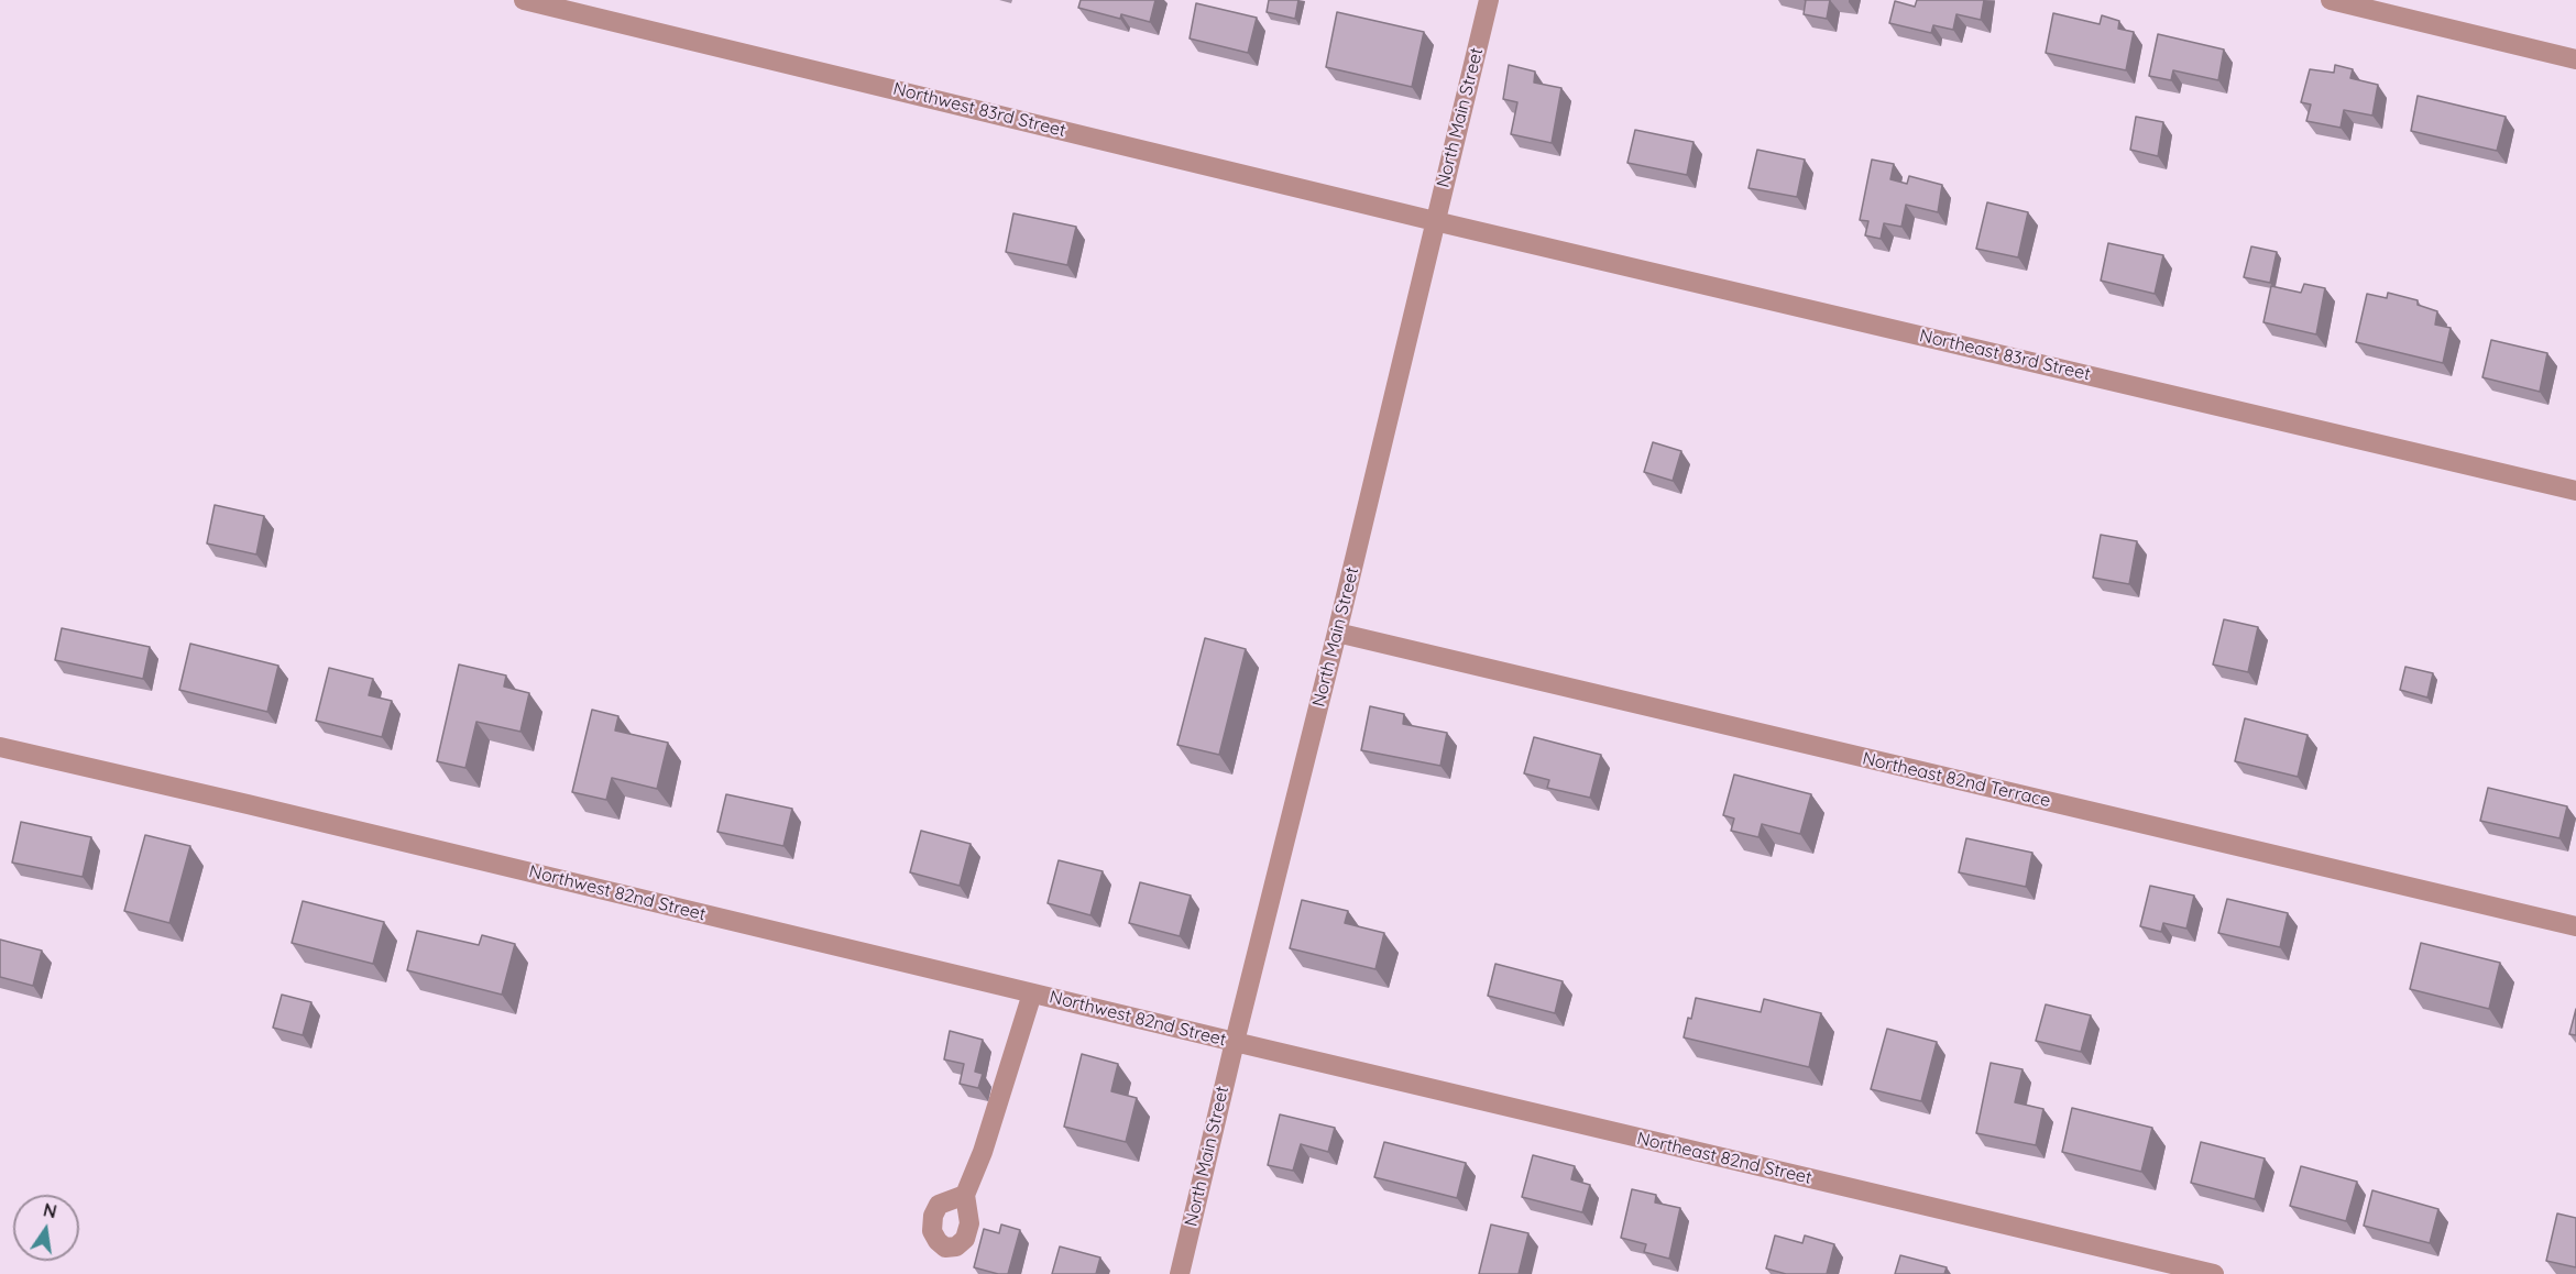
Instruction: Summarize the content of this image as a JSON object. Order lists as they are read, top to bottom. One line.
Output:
{"streets":{"street":["Northwest 83rd Street","North Main Street","Northeast 83rd Street","Northeast 82nd Terrace","Northwest 82nd Street","Northeast 82nd Street"]},"crossings":[["Northwest 83rd Street","North Main Street"],["Northwest 83rd Street","Northeast 83rd Street"],["North Main Street","Northeast 83rd Street"],["North Main Street","Northeast 82nd Terrace"],["North Main Street","Northwest 82nd Street"],["North Main Street","Northeast 82nd Street"],["Northwest 82nd Street","Northeast 82nd Street"]],"north":"top"}
